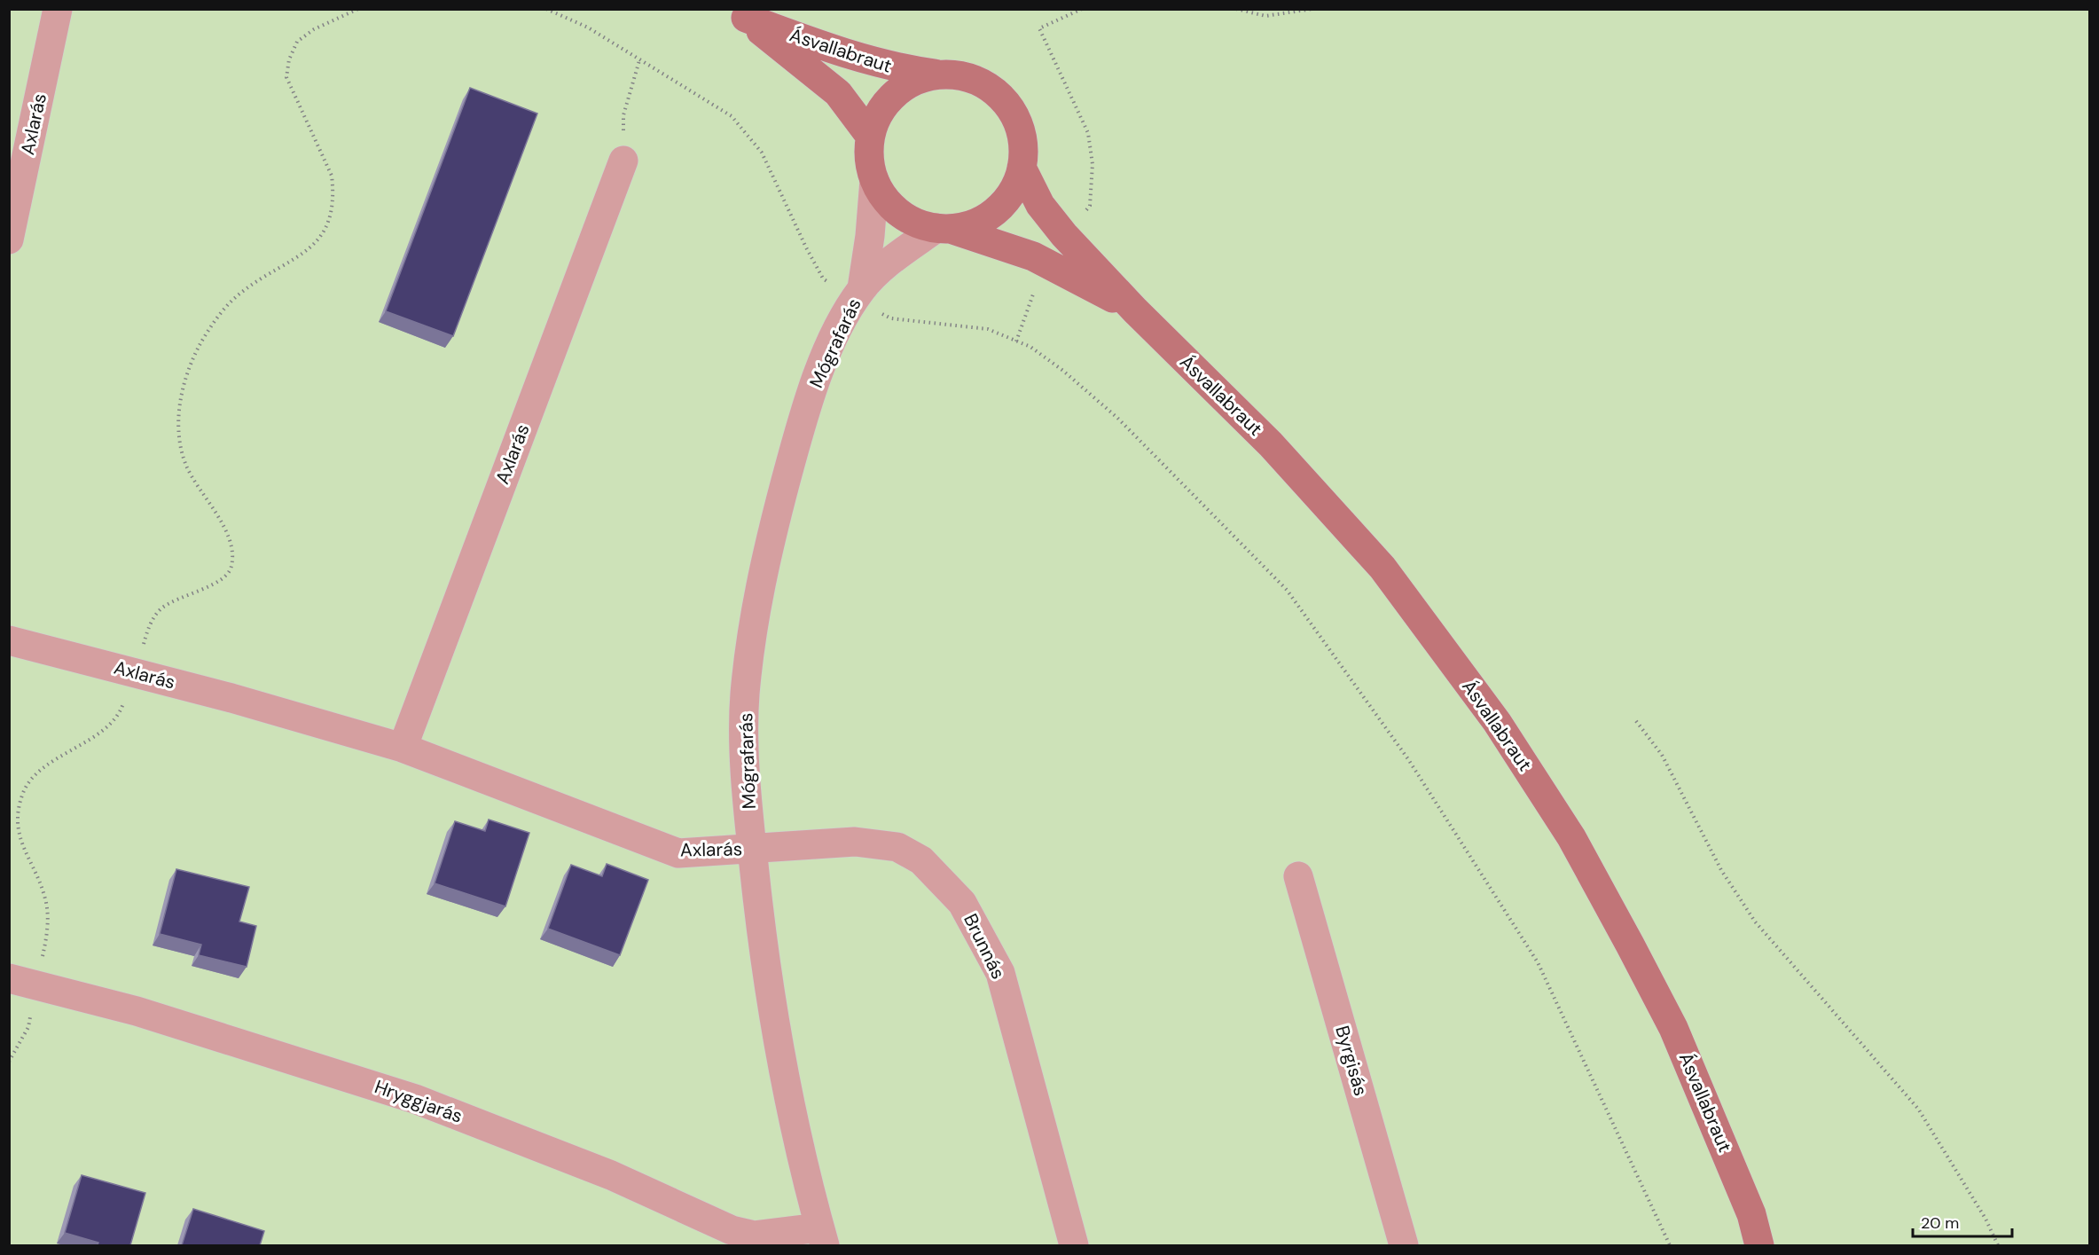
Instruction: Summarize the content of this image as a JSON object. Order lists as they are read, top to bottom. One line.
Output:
{"streets":{"main road":["Ásvallabraut"],"street":["Axlarás","Mógrafarás","Brunnás","Byrgisás","Hryggjarás"]},"crossings":[["Ásvallabraut","Mógrafarás"],["Axlarás","Mógrafarás"],["Axlarás","Brunnás"],["Mógrafarás","Brunnás"],["Mógrafarás","Hryggjarás"]],"scale_bar":"20 m"}
